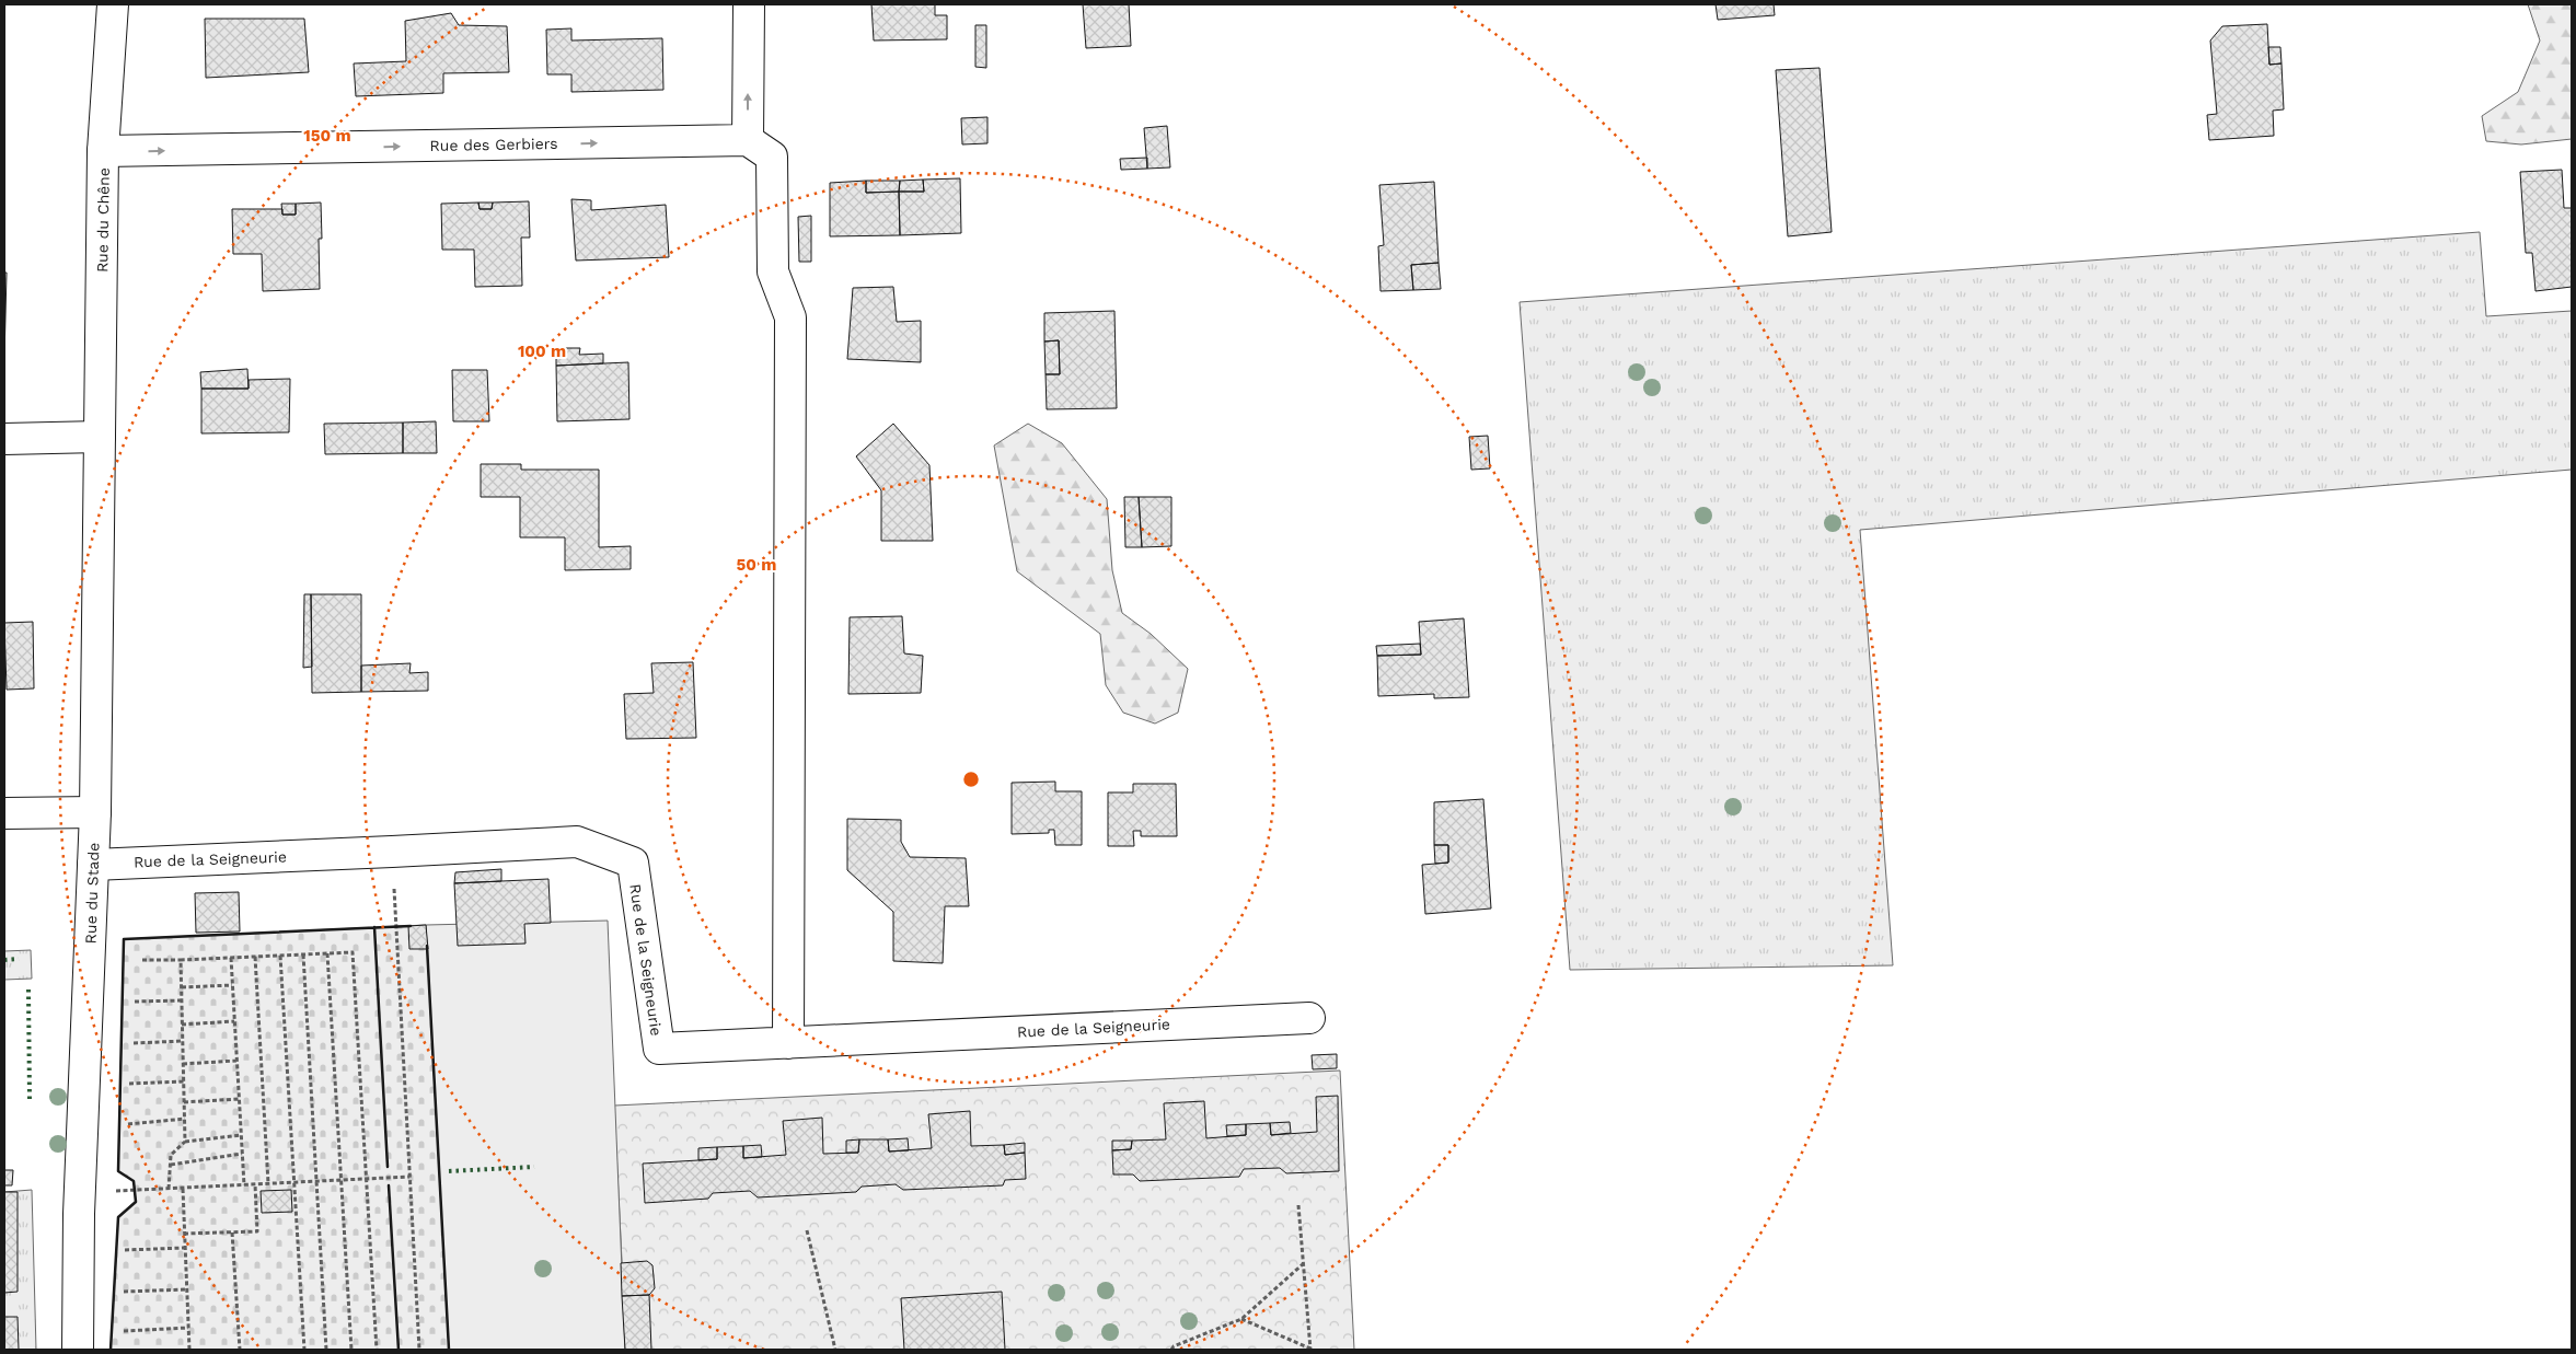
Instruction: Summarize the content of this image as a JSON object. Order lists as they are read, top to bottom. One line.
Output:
{"streets":{"street":["Rue des Gerbiers","Rue du Chêne","Rue de la Seigneurie","Rue du Stade"]},"crossings":[["Rue des Gerbiers","Rue du Chêne"],["Rue du Chêne","Rue du Stade"],["Rue de la Seigneurie","Rue du Stade"]],"one_way":["Rue des Gerbiers"],"rings":["150 m","100 m","50 m"]}
